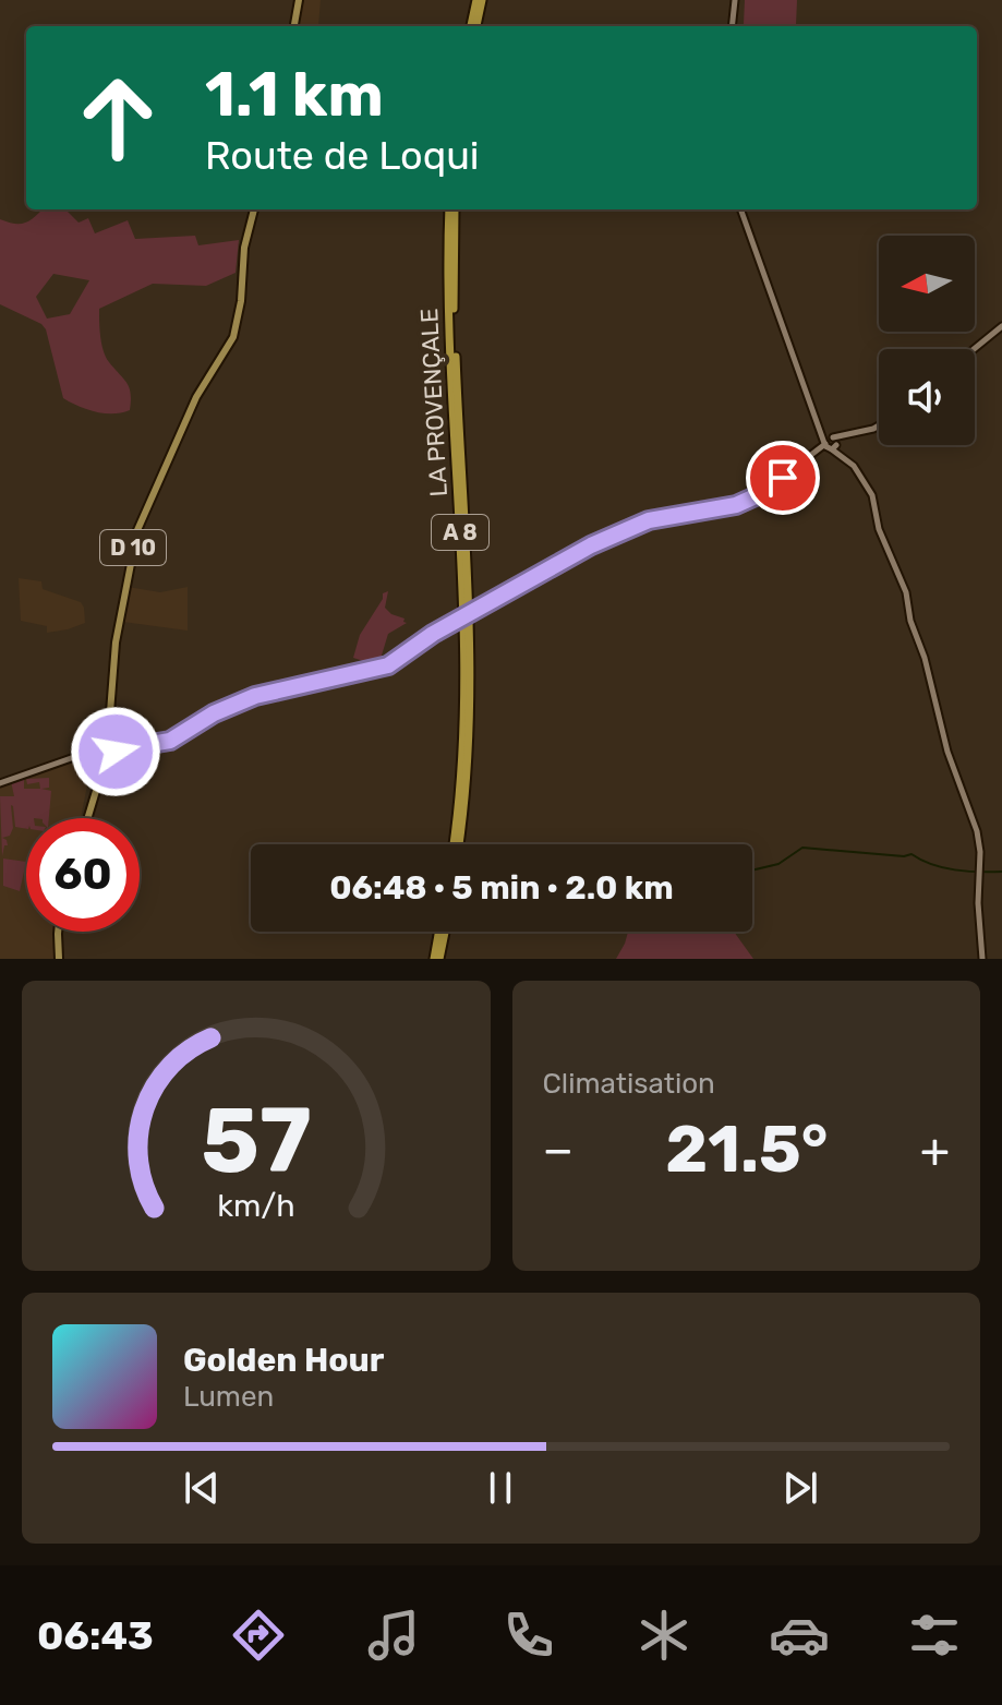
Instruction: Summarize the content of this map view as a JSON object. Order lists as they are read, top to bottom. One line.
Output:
{"streets":{"highway":["LA PROVENÇALE","A 8"],"main road":["D 10"]},"north":"left","page":{"turn":["1.1 km","Route de Loqui"],"limit":"60","trip":"06:48 · 5 min · 2.0 km","tile":"Climatisation","heat":["−","21.5°","+"],"song":["Golden Hour","Lumen"],"tabs":"06:43","gauge":["57","km/h"]}}
